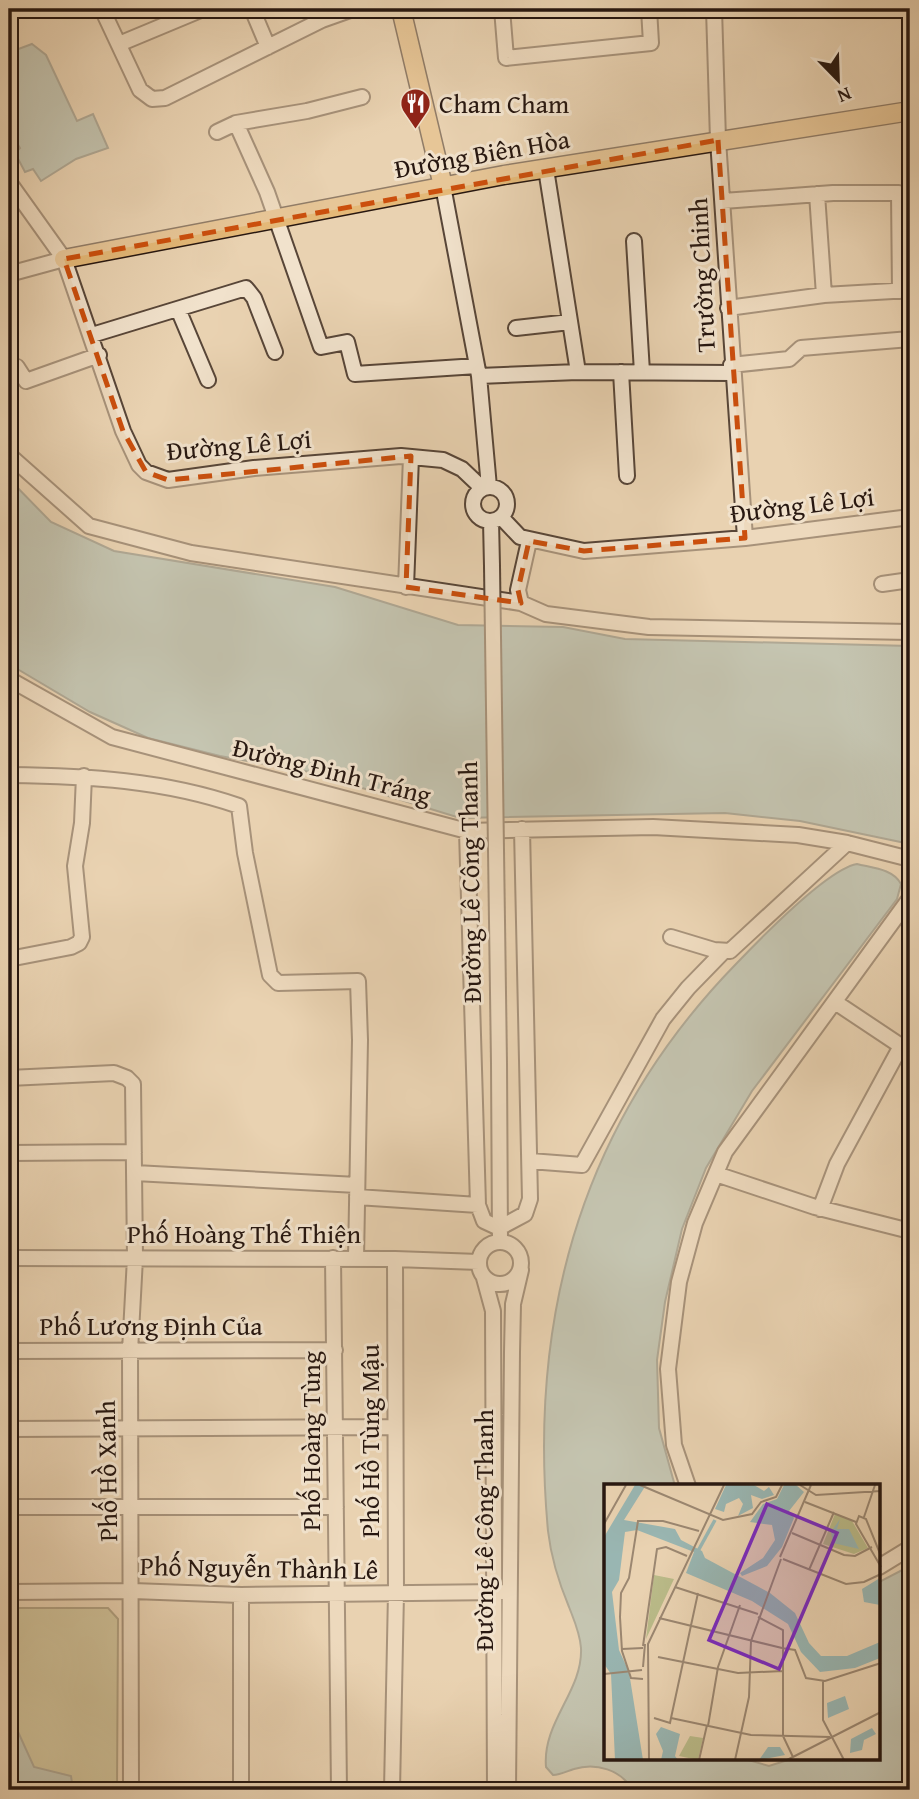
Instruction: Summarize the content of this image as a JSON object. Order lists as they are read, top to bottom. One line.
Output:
{"streets":{"main road":["Đường Biên Hòa"],"street":["Trường Chinh","Đường Lê Lợi","Đường Đinh Tráng","Đường Lê Công Thanh","Phố Hoàng Thế Thiện","Phố Lương Định Của","Phố Hoàng Tùng","Phố Hồ Tùng Mậu","Phố Hồ Xanh","Phố Nguyễn Thành Lê"]},"crossings":[["Đường Biên Hòa","Trường Chinh"],["Đường Biên Hòa","Đường Lê Lợi"],["Trường Chinh","Đường Lê Lợi"],["Đường Lê Lợi","Đường Lê Công Thanh"],["Đường Lê Công Thanh","Phố Hoàng Thế Thiện"],["Đường Lê Công Thanh","Phố Nguyễn Thành Lê"],["Phố Hoàng Thế Thiện","Phố Hoàng Tùng"],["Phố Hoàng Thế Thiện","Phố Hồ Tùng Mậu"],["Phố Hoàng Thế Thiện","Phố Hồ Xanh"],["Phố Lương Định Của","Phố Hoàng Tùng"],["Phố Lương Định Của","Phố Hồ Xanh"],["Phố Hoàng Tùng","Phố Nguyễn Thành Lê"],["Phố Hồ Tùng Mậu","Phố Nguyễn Thành Lê"],["Phố Hồ Xanh","Phố Nguyễn Thành Lê"]],"places":{"restaurant":["Cham Cham"]},"north":"bottom right"}
